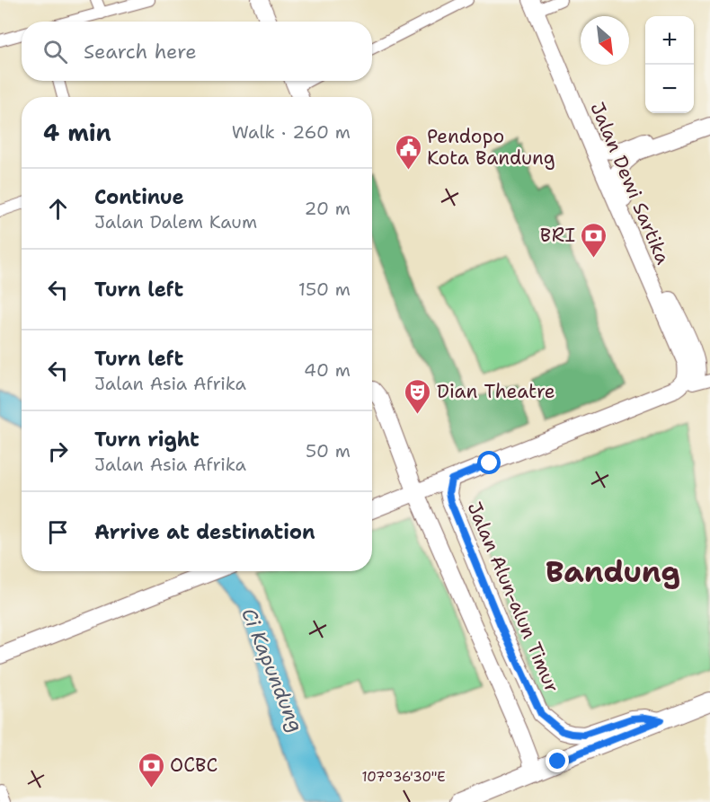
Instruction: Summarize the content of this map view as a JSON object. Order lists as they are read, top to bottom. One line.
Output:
{"streets":{"street":["Jalan Dewi Sartika","Jalan Alun-alun Timur"]},"districts":["Bandung"],"water":["Ci Kapundung"],"places":{"public building":["Pendopo Kota Bandung"],"bank":["BRI","OCBC"],"theatre":["Dian Theatre"]},"north":"bottom right","page":{"map_buttons":["+","−"],"search":"Search here","heading":["4 min","Walk · 260 m"],"list":[["Continue","Jalan Dalem Kaum","20 m"],["Turn left","150 m"],["Turn left","Jalan Asia Afrika","40 m"],["Turn right","Jalan Asia Afrika","50 m"],"Arrive at destination"]},"coordinates":["107°36'30\"E"]}
